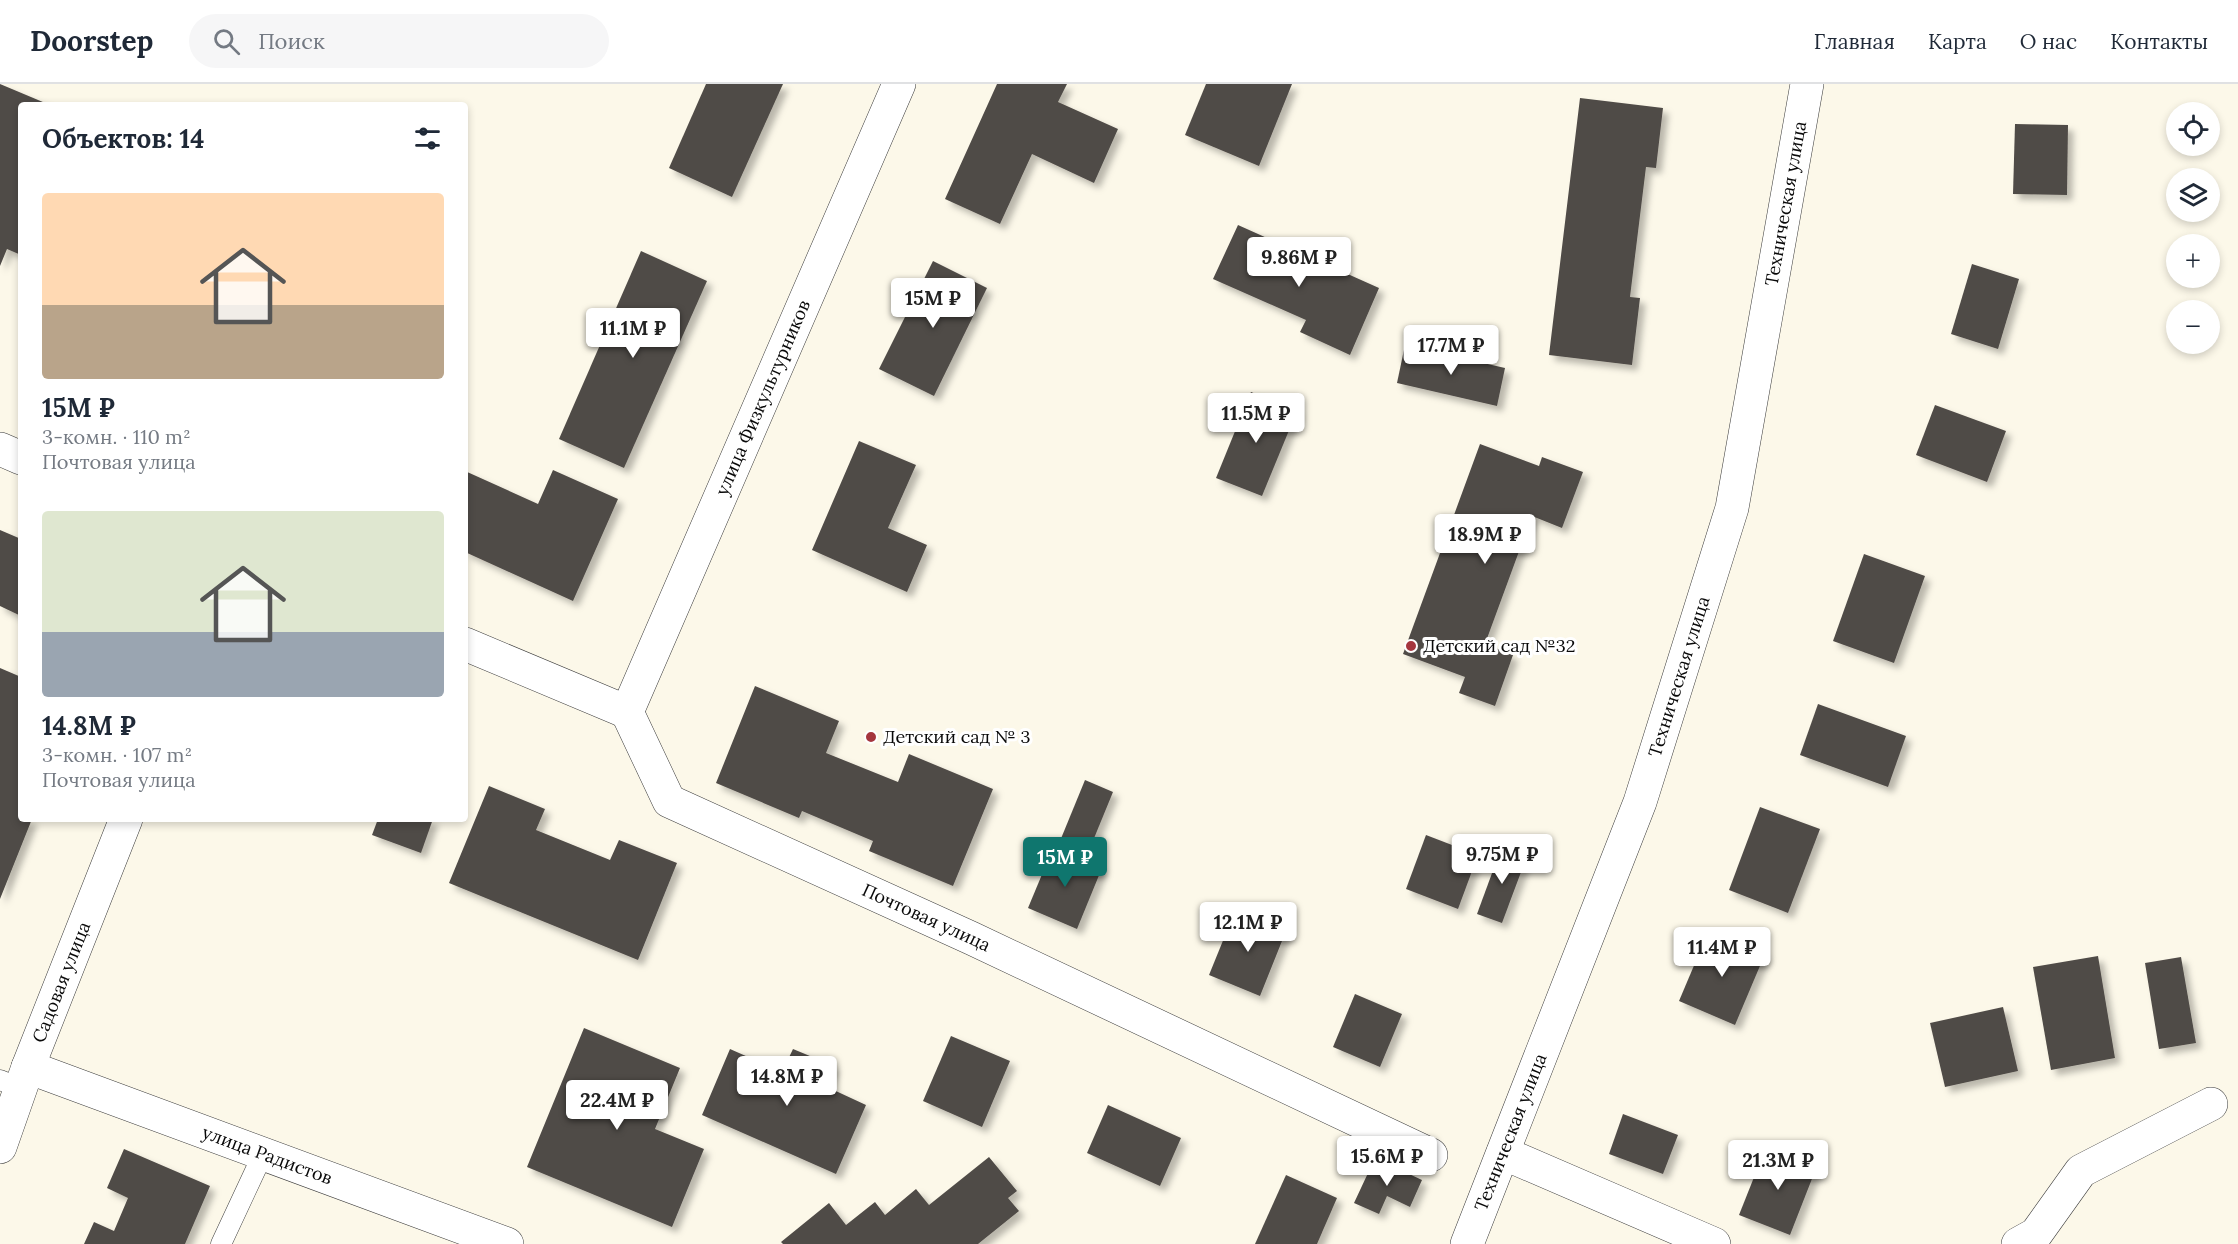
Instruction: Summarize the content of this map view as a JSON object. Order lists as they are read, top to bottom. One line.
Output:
{"streets":{"street":["Техническая улица","улица Физкультурников","Почтовая улица","Садовая улица","улица Радистов"]},"crossings":[["улица Физкультурников","Почтовая улица"],["Садовая улица","улица Радистов"]],"places":["Детский сад №32","Детский сад № 3"],"page":{"header":"Doorstep","search":"Поиск","nav":["Главная","Карта","О нас","Контакты"],"map_buttons":["+","−"],"heading":"Объектов: 14","list":[{"name":"15M ₽","note":"3-комн. · 110 m² · Почтовая улица"},{"name":"14.8M ₽","note":"3-комн. · 107 m² · Почтовая улица"}],"price":["9.86M ₽","15M ₽","11.1M ₽","17.7M ₽","11.5M ₽","18.9M ₽","9.75M ₽","15M ₽","12.1M ₽","11.4M ₽","14.8M ₽","22.4M ₽","15.6M ₽","21.3M ₽"]}}
